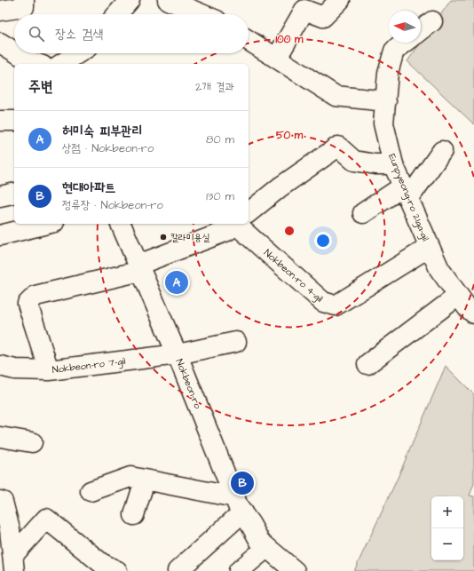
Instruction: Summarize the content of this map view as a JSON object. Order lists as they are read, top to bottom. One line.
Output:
{"streets":{"street":["Eunpyeong-ro 21ga-gil","Nokbeon-ro 4-gil","Nokbeon-ro 7-gil","Nokbeon-ro"]},"crossings":[["Eunpyeong-ro 21ga-gil","Nokbeon-ro 4-gil"],["Nokbeon-ro 7-gil","Nokbeon-ro"]],"places":["칼라미용실"],"north":"left","page":{"search":"장소 검색","heading":["주변","2개 결과"],"list":[{"mark":"A","name":"허미숙 피부관리","note":"상점 · Nokbeon-ro","value":"80 m"},{"mark":"B","name":"현대아파트","note":"정류장 · Nokbeon-ro","value":"130 m"}],"pins":["A","B"],"map_buttons":["+","−"]},"rings":["100 m","50 m"]}
